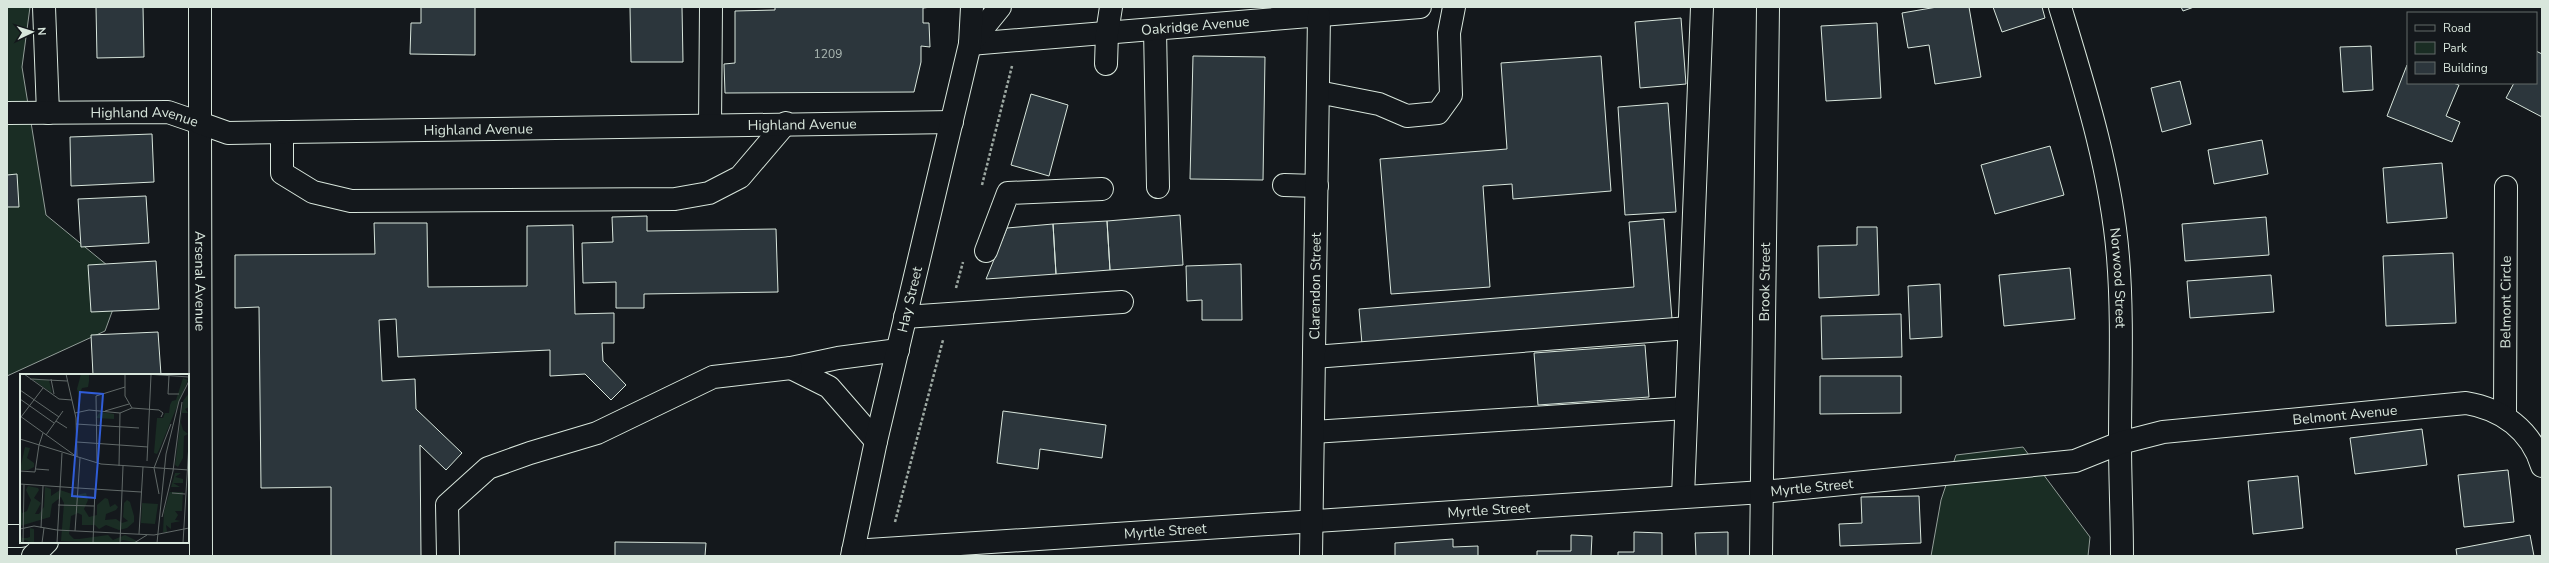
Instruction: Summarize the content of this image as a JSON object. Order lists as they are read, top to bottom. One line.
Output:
{"streets":{"street":["Oakridge Avenue","Highland Avenue","Norwood Street","Arsenal Avenue","Brook Street","Clarendon Street","Hay Street","Belmont Circle","Belmont Avenue","Myrtle Street"]},"crossings":[["Oakridge Avenue","Clarendon Street"],["Oakridge Avenue","Hay Street"],["Highland Avenue","Arsenal Avenue"],["Highland Avenue","Hay Street"],["Norwood Street","Belmont Avenue"],["Norwood Street","Myrtle Street"],["Brook Street","Myrtle Street"],["Clarendon Street","Myrtle Street"],["Hay Street","Myrtle Street"],["Belmont Circle","Belmont Avenue"],["Belmont Avenue","Myrtle Street"]],"house_numbers":["1209"],"legend":["Road","Park","Building"],"north":"right"}
